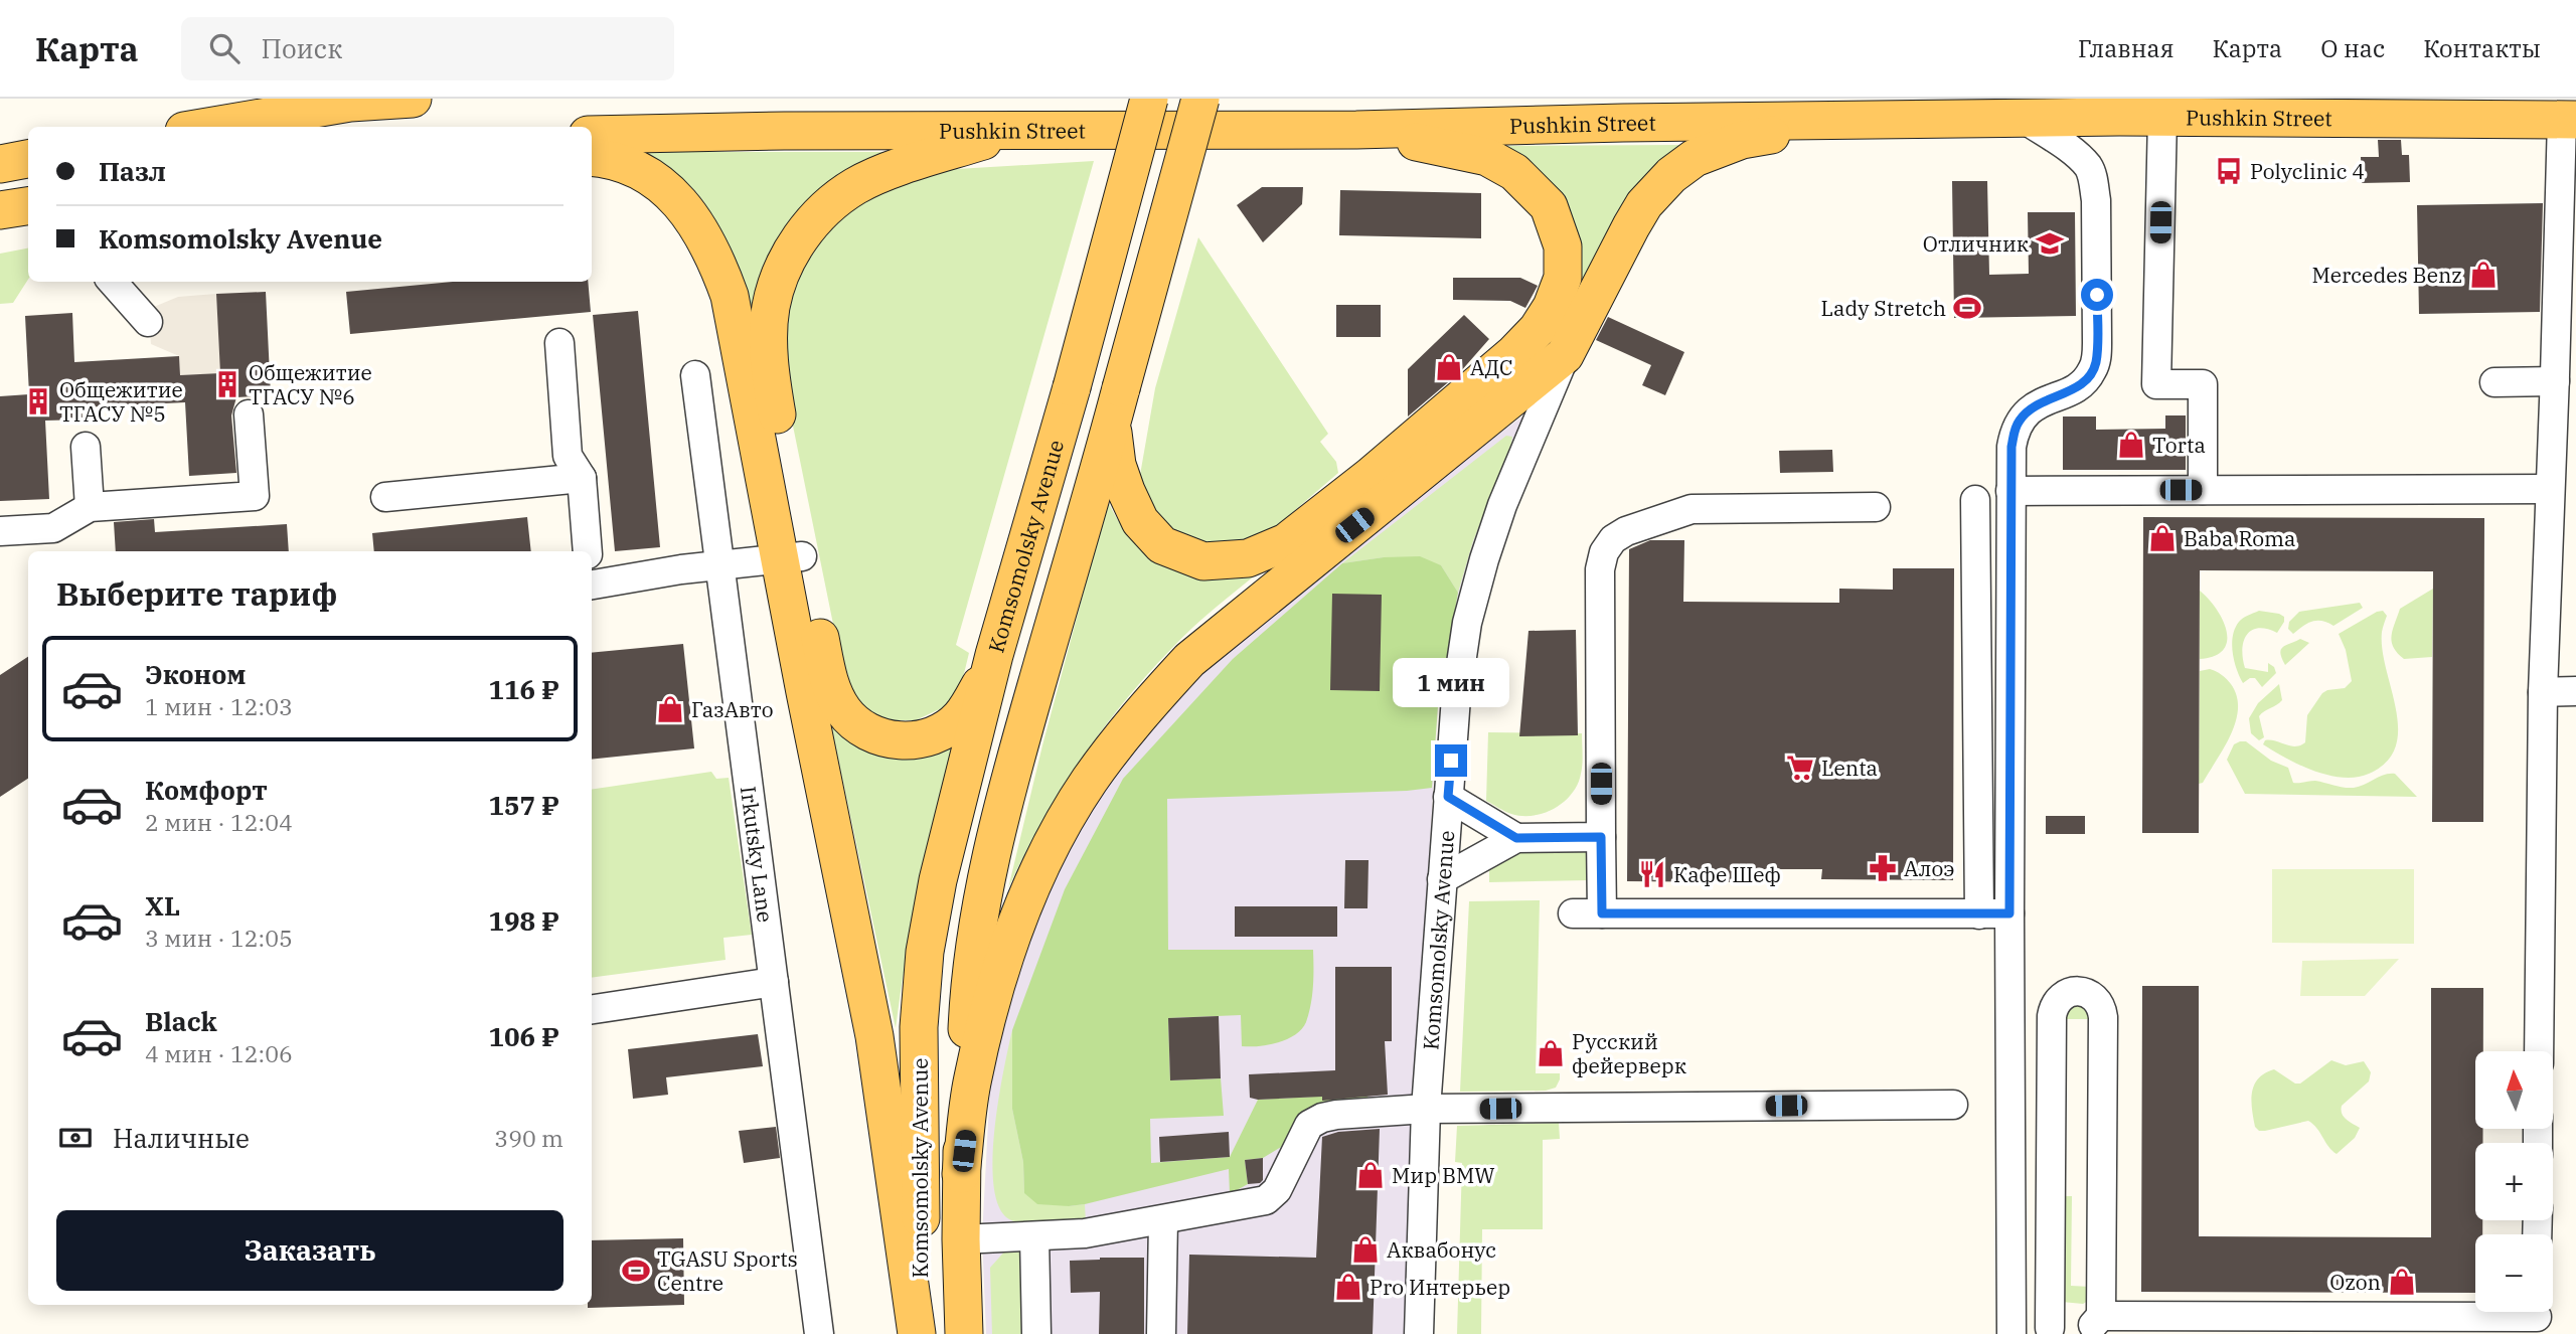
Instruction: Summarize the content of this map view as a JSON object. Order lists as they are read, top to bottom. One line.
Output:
{"streets":{"main road":["Pushkin Street","Komsomolsky Avenue"],"street":["Irkutsky Lane"]},"places":{"bus stop":["Polyclinic 4"],"school or university":["Отличник"],"shop":["Mercedes Benz","АДС","Torta","Baba Roma","ГазАвто","Русский фейерверк","Мир BMW","Аквабонус","Ozon","Pro Интерьер"],"sports":["Lady Stretch","TGASU Sports Centre"],"building":["Общежитие ТГАСУ №6","Общежитие ТГАСУ №5"],"supermarket":["Lenta"],"pharmacy":["Алоэ"],"restaurant":["Кафе Шеф"]},"north":"top","page":{"header":"Карта","search":"Поиск","nav":["Главная","Карта","О нас","Контакты"],"banner":["Пазл","Komsomolsky Avenue"],"heading":"Выберите тариф","list":[{"name":"Эконом","note":"1 мин · 12:03","value":"116 ₽"},{"name":"Комфорт","note":"2 мин · 12:04","value":"157 ₽"},{"name":"XL","note":"3 мин · 12:05","value":"198 ₽"},{"name":"Black","note":"4 мин · 12:06","value":"106 ₽"}],"bubble":"1 мин","map_buttons":["+","−"],"pay":["Наличные","390 m"],"buttons":"Заказать"}}
